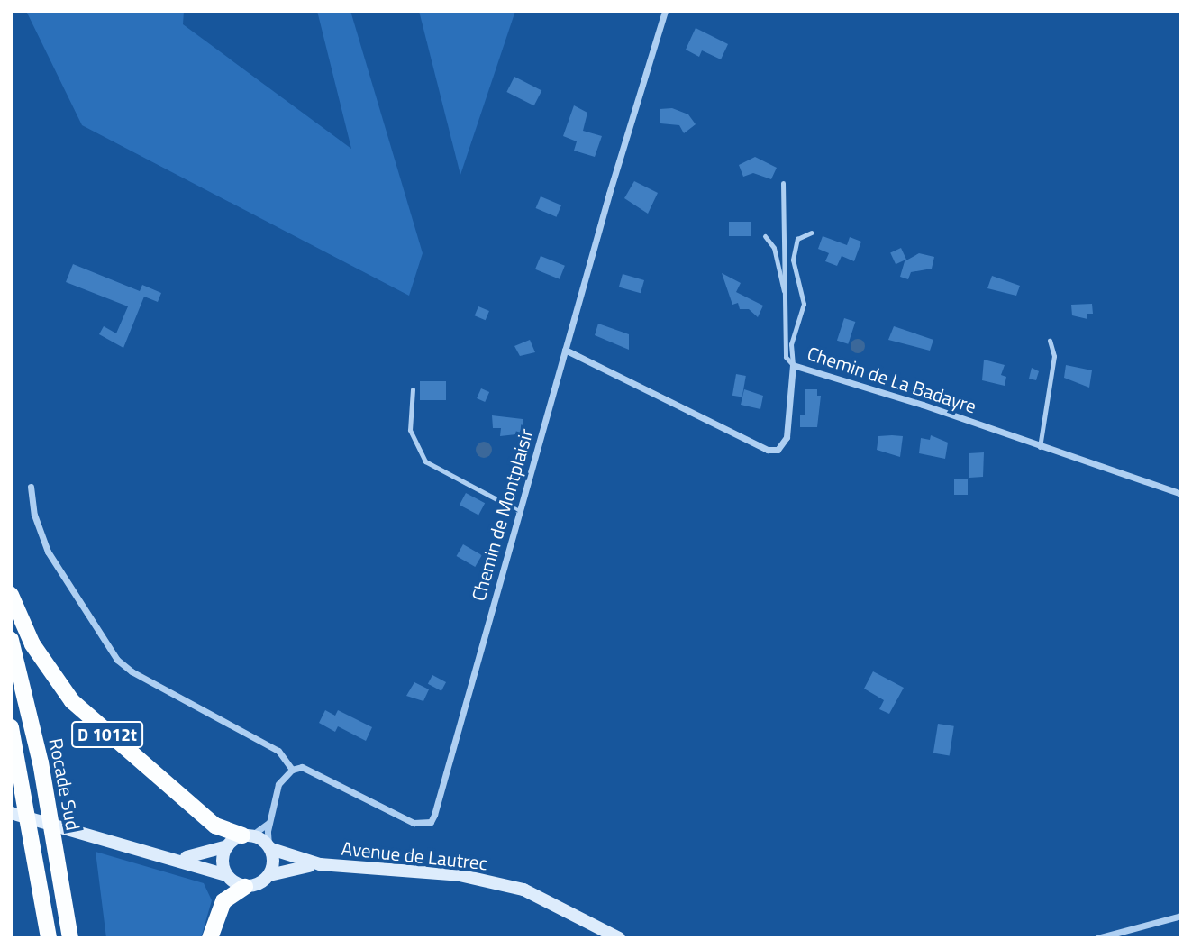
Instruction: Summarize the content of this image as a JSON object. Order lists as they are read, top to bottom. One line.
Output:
{"streets":{"highway":["D 1012t","Rocade Sud"],"main road":["Avenue de Lautrec"],"street":["Chemin de La Badayre","Chemin de Montplaisir"]},"crossings":[["Chemin de La Badayre","Chemin de Montplaisir"],["D 1012t","Avenue de Lautrec"]]}
